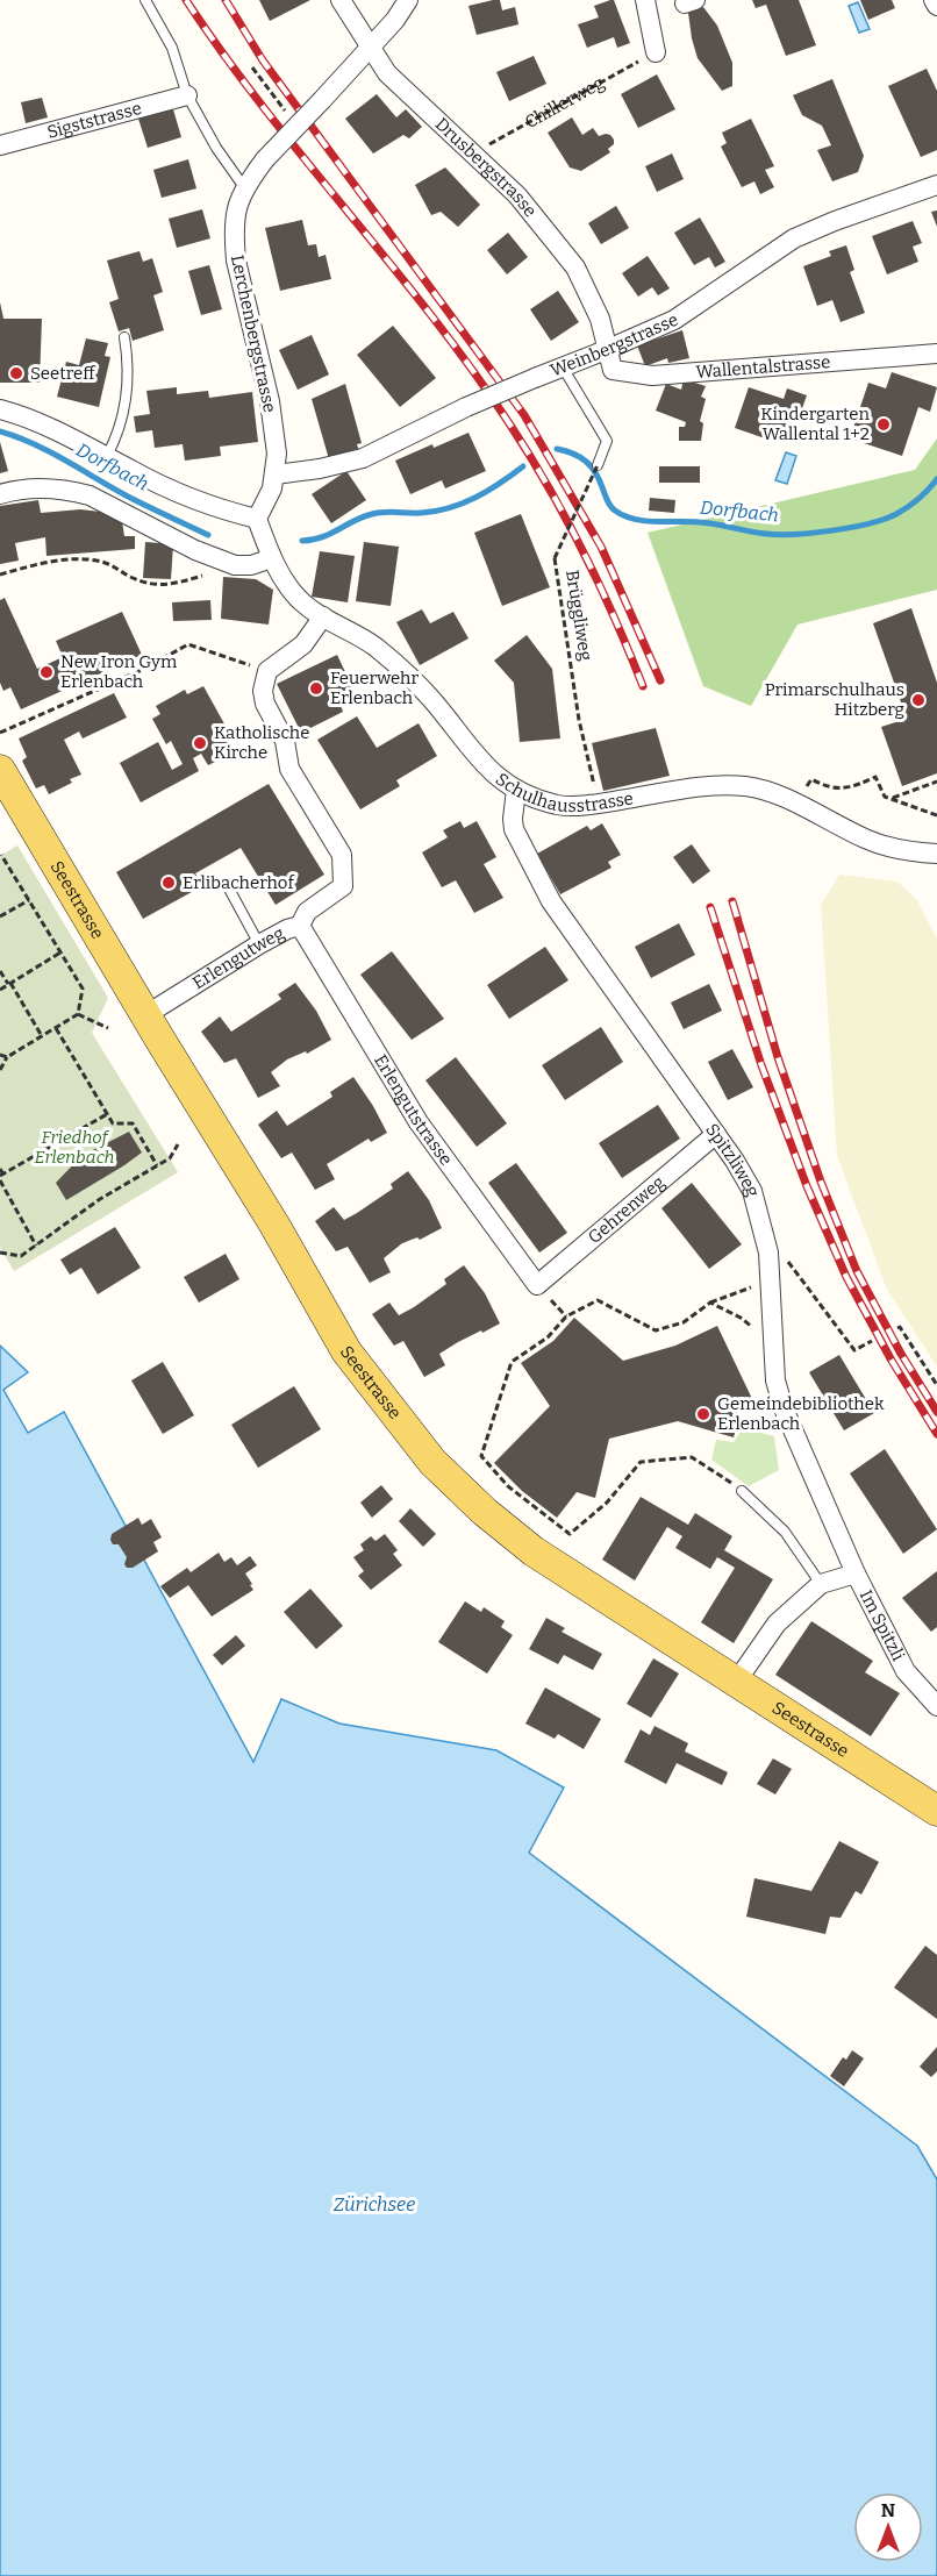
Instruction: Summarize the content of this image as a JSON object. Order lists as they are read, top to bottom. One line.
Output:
{"streets":{"main road":["Seestrasse"],"street":["Sigststrasse","Drusbergstrasse","Lerchenbergstrasse","Weinbergstrasse","Wallentalstrasse","Schulhausstrasse","Erlengutweg","Erlengutstrasse","Spitzliweg","Gehrenweg","Im Spitzli"],"path":["Chillerweg","Brüggliweg"]},"crossings":[["Chillerweg","Drusbergstrasse"],["Drusbergstrasse","Lerchenbergstrasse"],["Drusbergstrasse","Weinbergstrasse"],["Drusbergstrasse","Wallentalstrasse"],["Lerchenbergstrasse","Weinbergstrasse"],["Lerchenbergstrasse","Schulhausstrasse"],["Weinbergstrasse","Wallentalstrasse"],["Brüggliweg","Schulhausstrasse"],["Schulhausstrasse","Spitzliweg"],["Seestrasse","Erlengutweg"],["Seestrasse","Im Spitzli"],["Erlengutweg","Erlengutstrasse"],["Erlengutstrasse","Gehrenweg"],["Spitzliweg","Gehrenweg"],["Spitzliweg","Im Spitzli"]],"water":["Dorfbach","Zürichsee"],"parks":["Friedhof Erlenbach"],"places":["Seetreff","Kindergarten Wallental 1+2","New Iron Gym Erlenbach","Feuerwehr Erlenbach","Primarschulhaus Hitzberg","Katholische Kirche","Erlibacherhof","Gemeindebibliothek Erlenbach"],"north":"top"}
